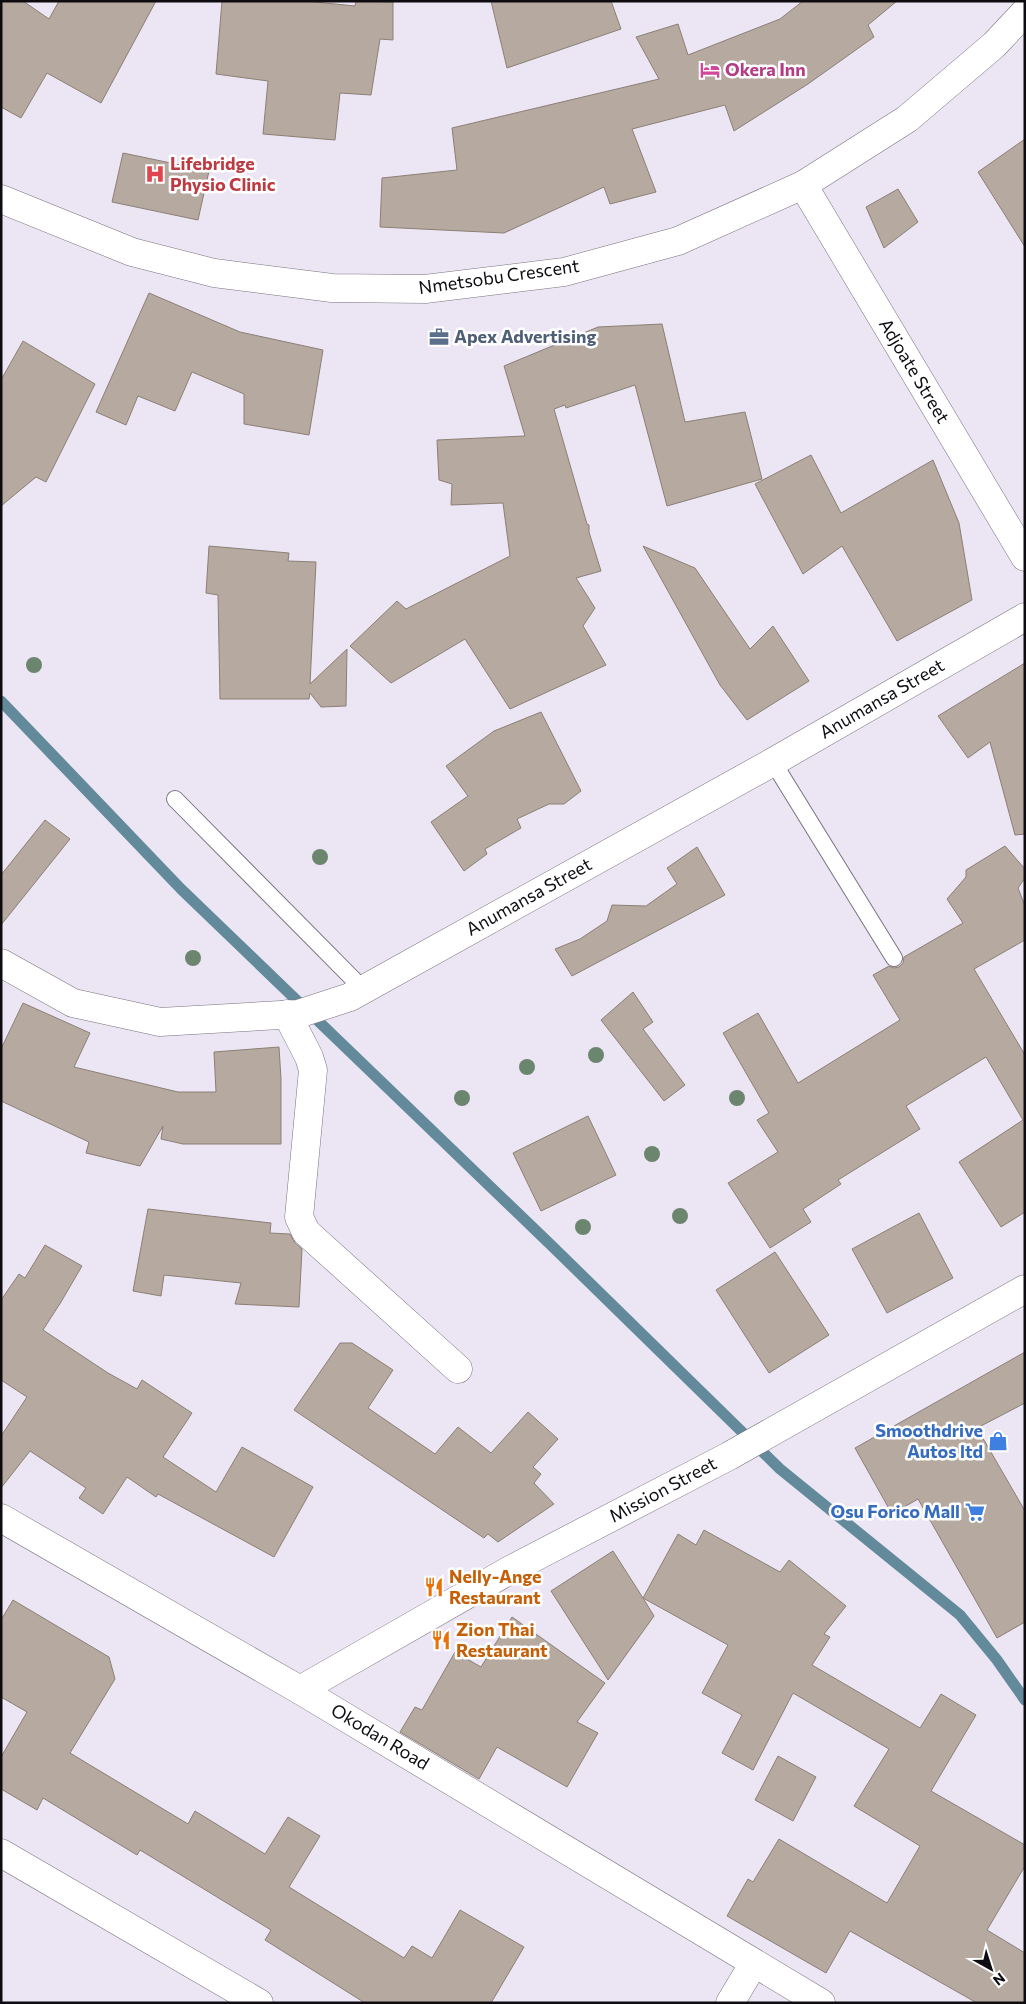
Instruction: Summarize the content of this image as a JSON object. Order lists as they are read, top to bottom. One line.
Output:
{"streets":{"street":["Nmetsobu Crescent","Adjoate Street","Anumansa Street","Mission Street","Okodan Road"]},"crossings":[["Nmetsobu Crescent","Adjoate Street"],["Mission Street","Okodan Road"]],"places":{"hotel":["Okera Inn"],"hospital":["Lifebridge Physio Clinic"],"office":["Apex Advertising"],"shop":["Smoothdrive Autos ltd"],"supermarket":["Osu Forico Mall"],"restaurant":["Nelly-Ange Restaurant","Zion Thai Restaurant"]},"north":"bottom right"}
